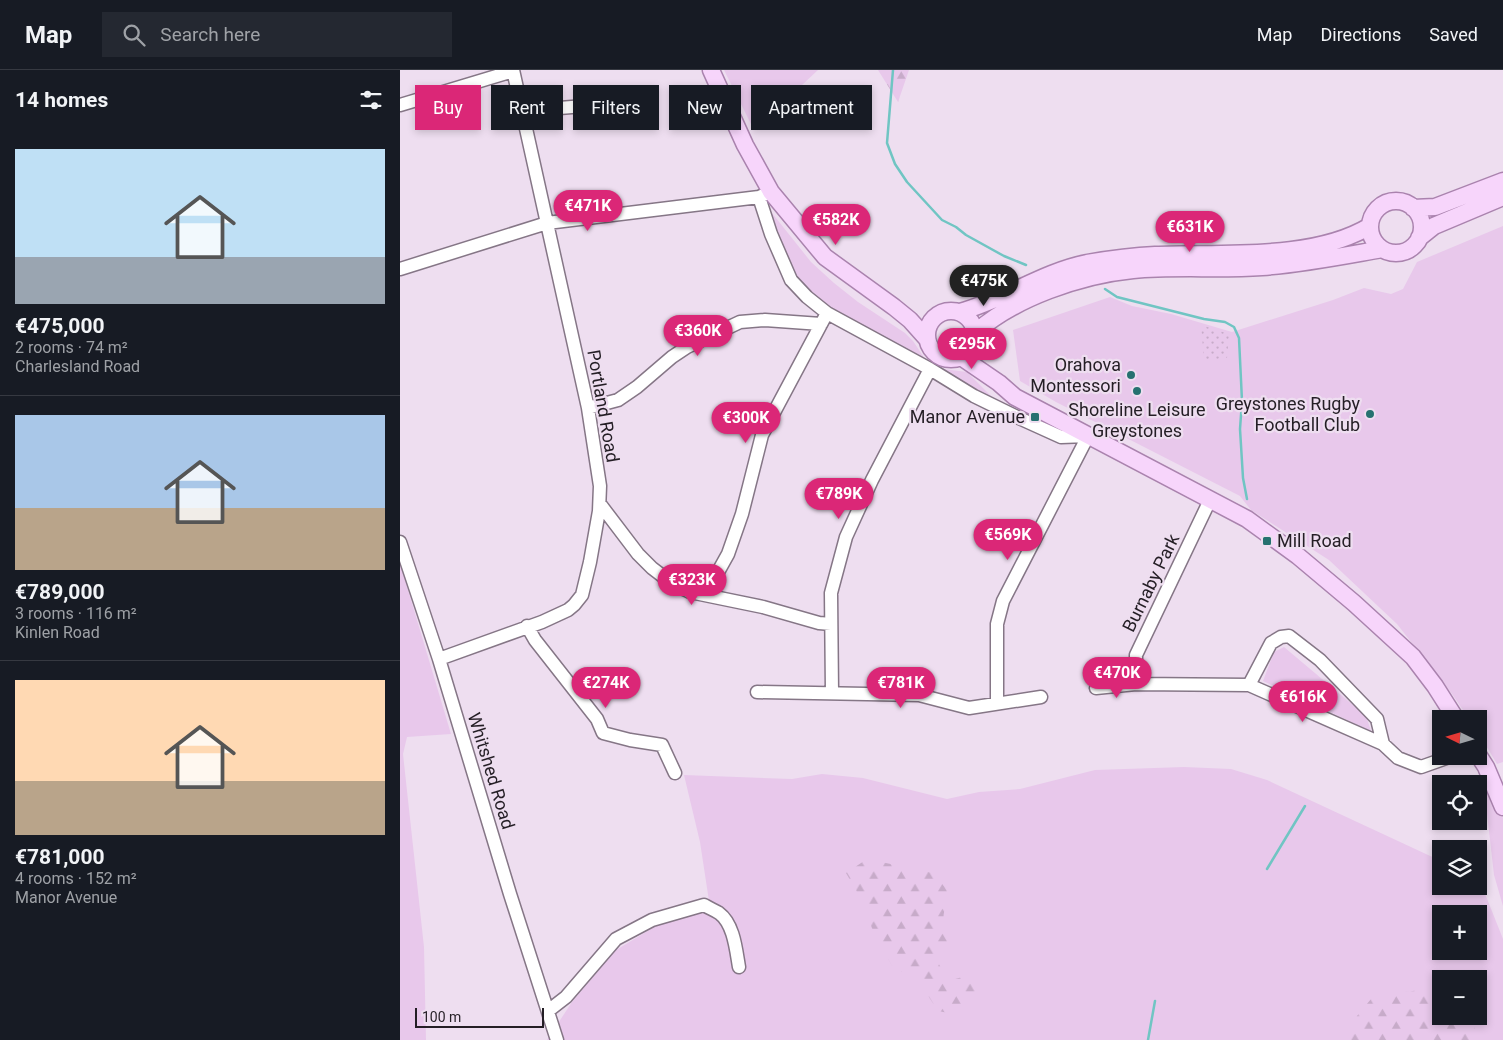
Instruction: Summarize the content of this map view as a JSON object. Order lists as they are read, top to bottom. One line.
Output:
{"streets":{"street":["Portland Road","Burnaby Park","Whitshed Road"]},"crossings":[["Portland Road","Whitshed Road"]],"places":{"other":["Orahova Montessori","Shoreline Leisure Greystones","Greystones Rugby Football Club"],"transit":["Manor Avenue","Mill Road"]},"scale_bar":"100 m","north":"left","page":{"header":"Map","search":"Search here","nav":["Map","Directions","Saved"],"heading":"14 homes","chip":["Buy","Rent","Filters","New","Apartment"],"list":[{"name":"€475,000","note":"2 rooms · 74 m² · Charlesland Road"},{"name":"€789,000","note":"3 rooms · 116 m² · Kinlen Road"},{"name":"€781,000","note":"4 rooms · 152 m² · Manor Avenue"}],"price":["€471K","€582K","€631K","€475K","€360K","€295K","€300K","€789K","€569K","€323K","€470K","€274K","€781K","€616K"],"map_buttons":["+","−"],"scale":"100 m"}}
